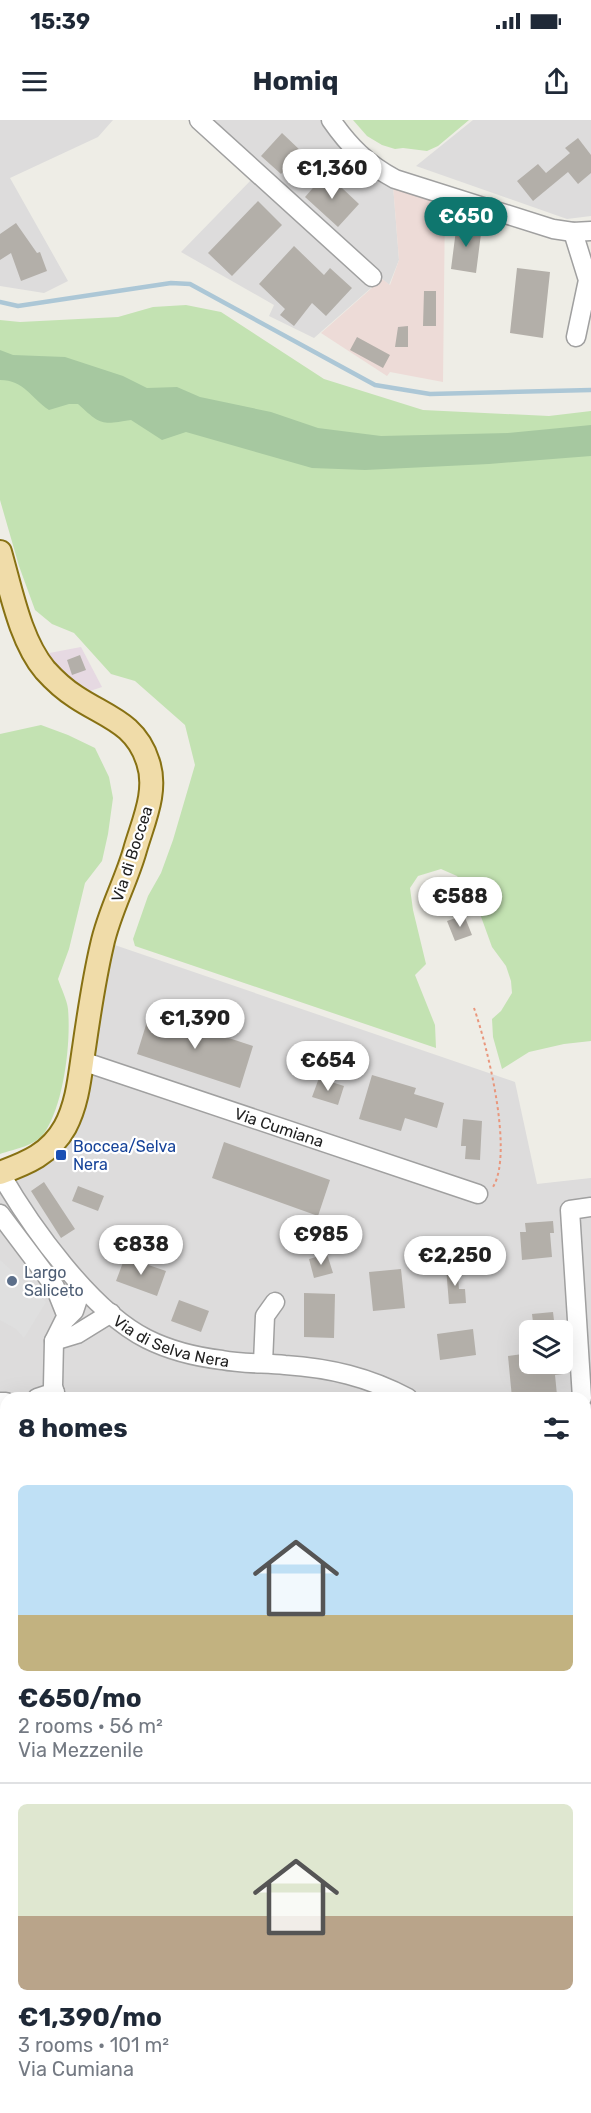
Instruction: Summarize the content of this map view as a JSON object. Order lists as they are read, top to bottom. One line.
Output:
{"streets":{"main road":["Via di Boccea"],"street":["Via Cumiana","Via di Selva Nera"]},"crossings":[["Via di Boccea","Via Cumiana"],["Via di Boccea","Via di Selva Nera"]],"places":{"transit":["Boccea/Selva Nera"],"other":["Largo Saliceto"]},"page":{"status":"15:39","header":"Homiq","price":["€1,360","€650","€588","€1,390","€654","€985","€838","€2,250"],"heading":"8 homes","list":[{"name":"€650/mo","note":"2 rooms · 56 m² · Via Mezzenile"},{"name":"€1,390/mo","note":"3 rooms · 101 m² · Via Cumiana"}]}}
